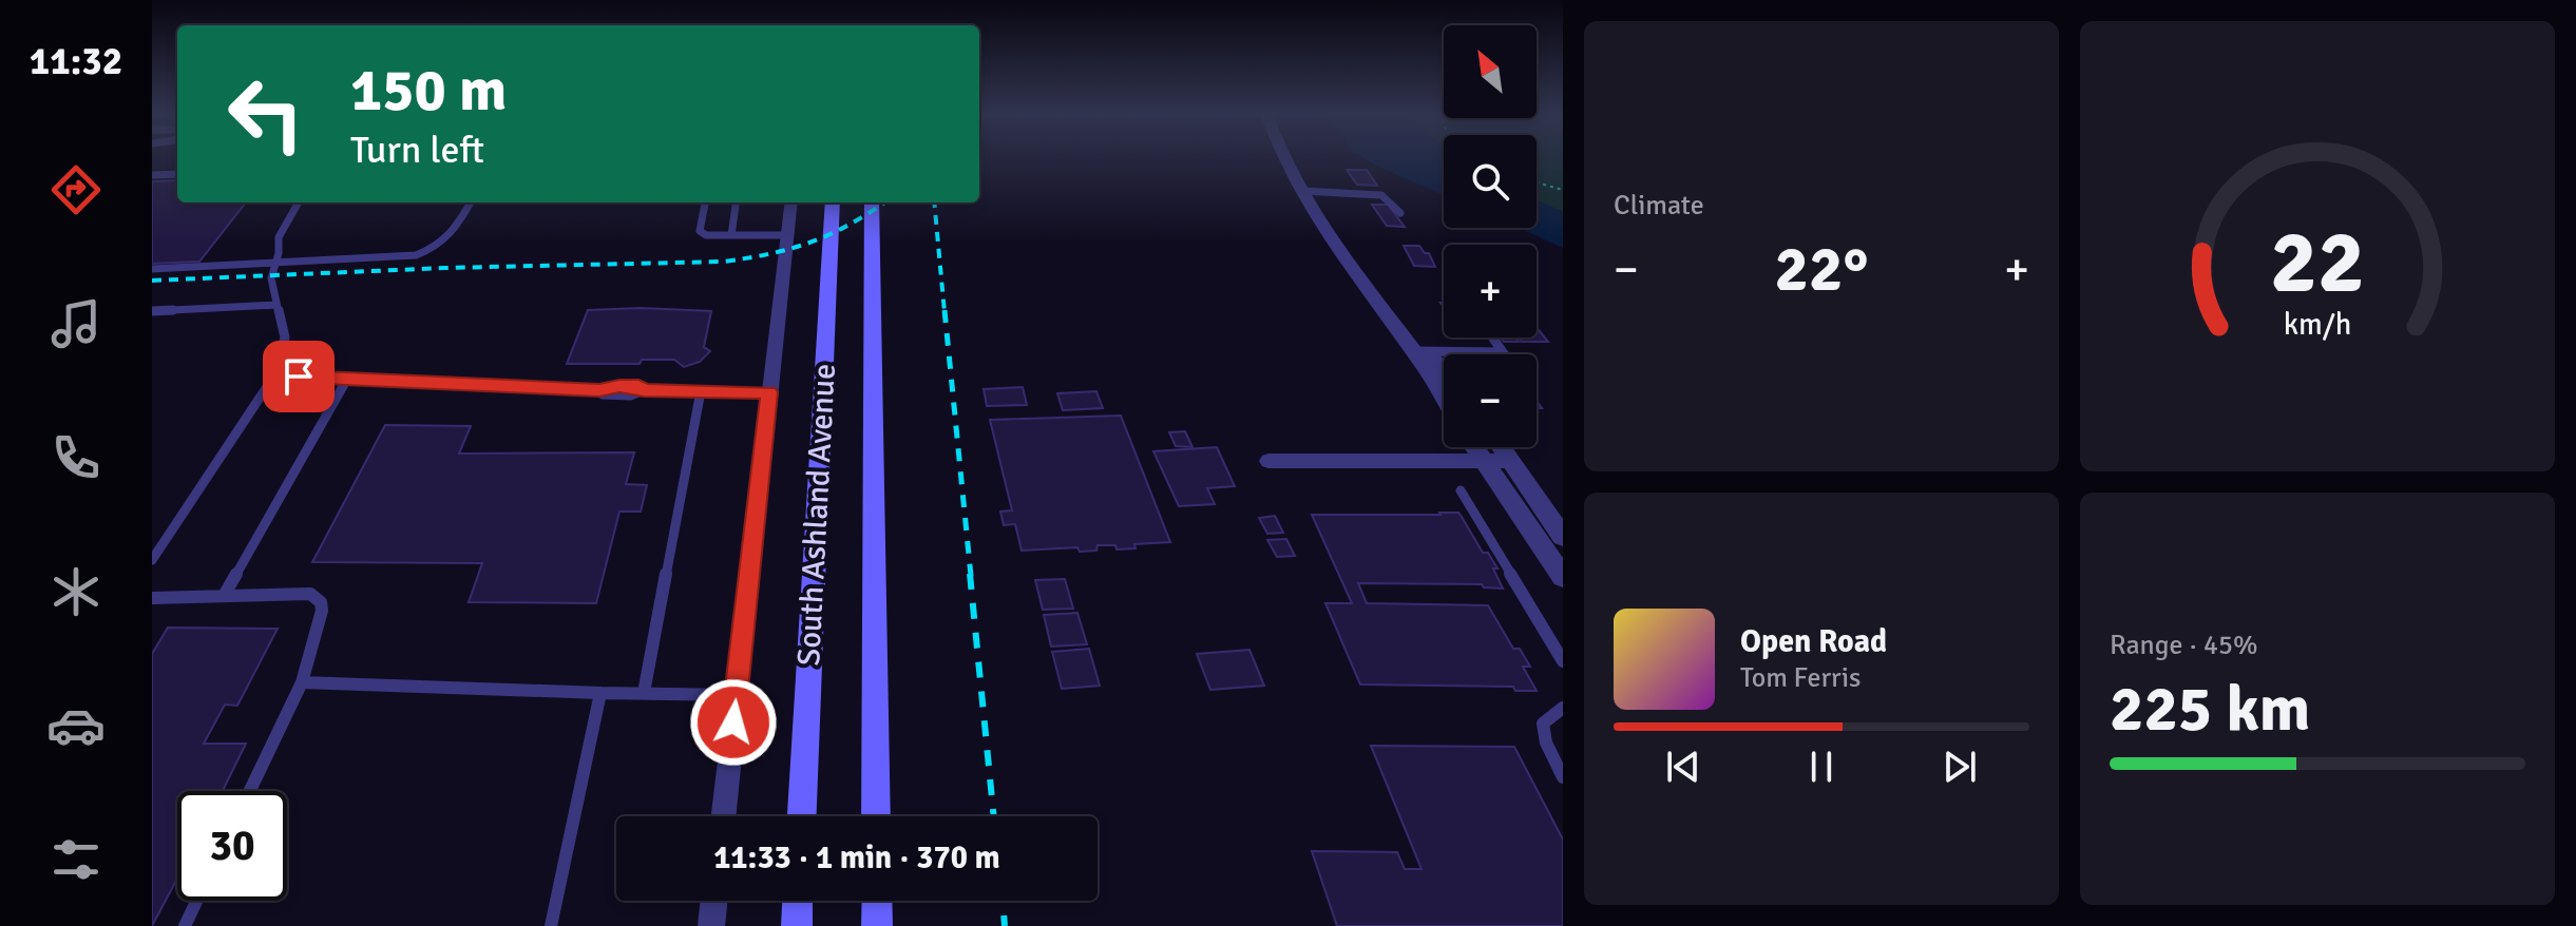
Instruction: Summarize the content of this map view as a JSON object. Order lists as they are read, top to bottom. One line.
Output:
{"streets":{"main road":["South Ashland Avenue"]},"north":"top left","page":{"tabs":"11:32","tile":["Climate",["Range · 45%","225 km"]],"map_buttons":["+","−"],"turn":["150 m","Turn left"],"heat":["−","22°","+"],"song":["Open Road","Tom Ferris"],"limit":"30","trip":"11:33 · 1 min · 370 m","gauge":["22","km/h"]}}
